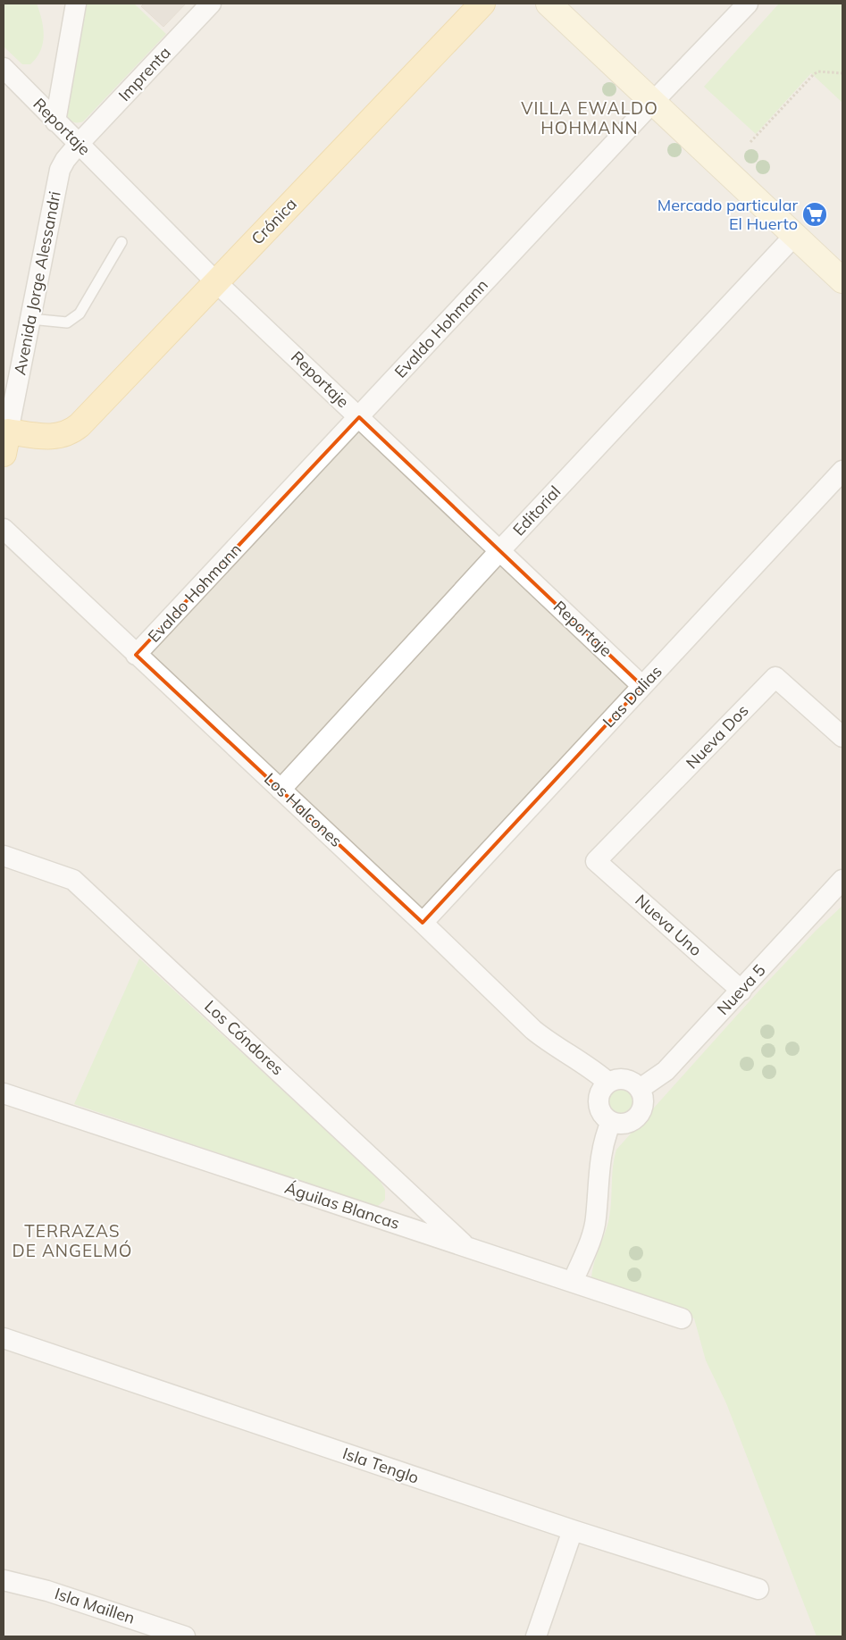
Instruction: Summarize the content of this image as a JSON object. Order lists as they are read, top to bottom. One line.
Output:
{"streets":{"main road":["Crónica"],"street":["Imprenta","Reportaje","Avenida Jorge Alessandri","Evaldo Hohmann","Editorial","Las Dalias","Nueva Dos","Los Halcones","Nueva Uno","Nueva 5","Los Cóndores","Águilas Blancas","Isla Tenglo","Isla Maillen"]},"crossings":[["Imprenta","Reportaje"],["Imprenta","Avenida Jorge Alessandri"],["Reportaje","Crónica"],["Reportaje","Avenida Jorge Alessandri"],["Reportaje","Evaldo Hohmann"],["Reportaje","Editorial"],["Reportaje","Las Dalias"],["Crónica","Avenida Jorge Alessandri"],["Evaldo Hohmann","Los Halcones"],["Editorial","Los Halcones"],["Las Dalias","Los Halcones"],["Nueva Dos","Nueva Uno"],["Los Halcones","Nueva 5"],["Nueva Uno","Nueva 5"],["Los Cóndores","Águilas Blancas"]],"districts":["VILLA EWALDO HOHMANN","TERRAZAS DE ANGELMÓ"],"places":{"supermarket":["Mercado particular El Huerto"]}}
